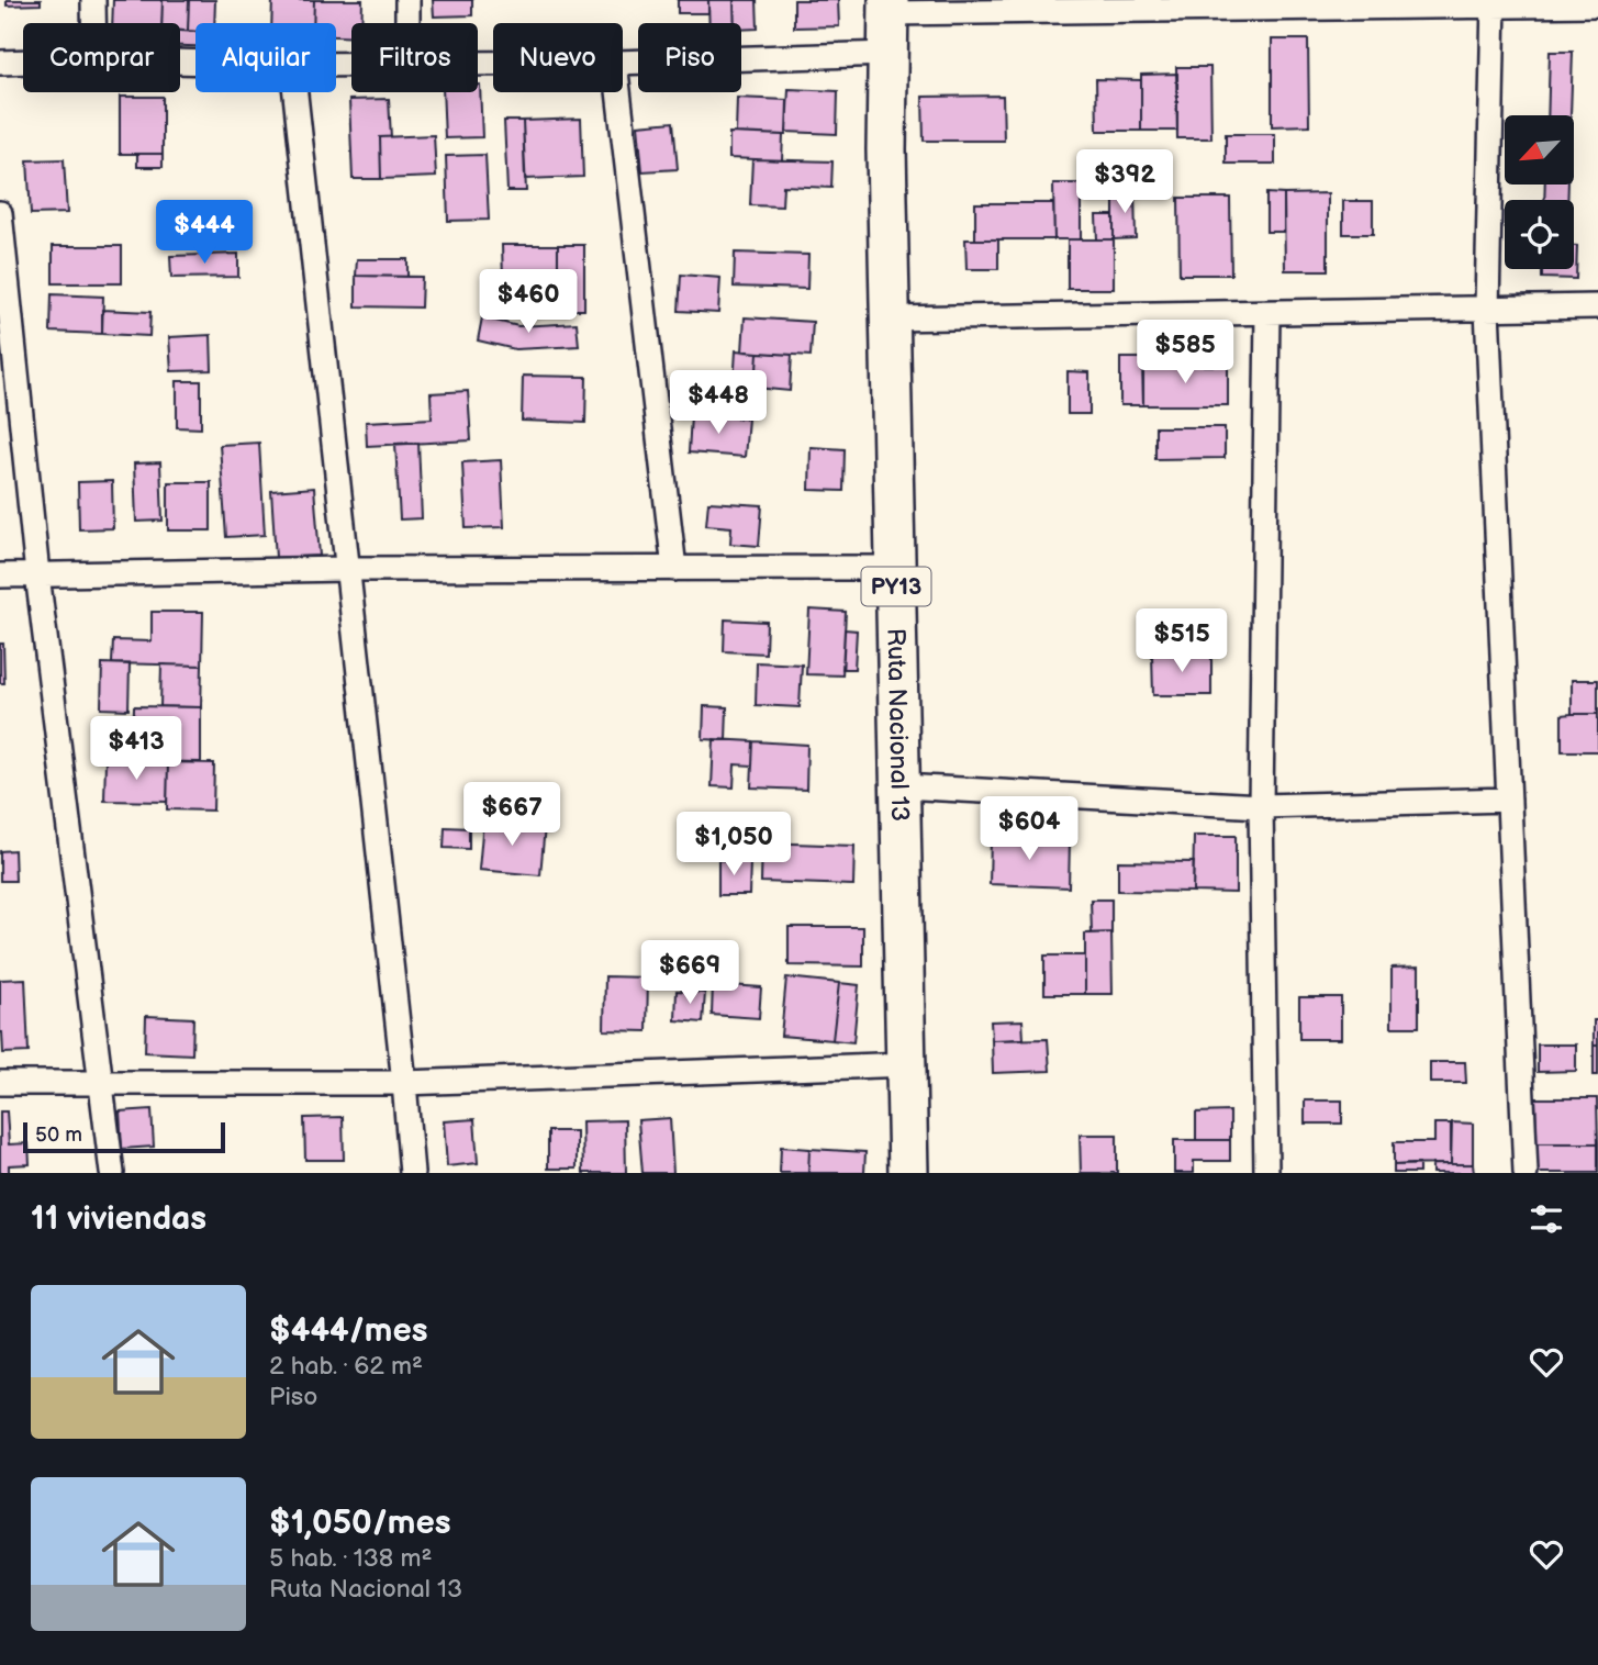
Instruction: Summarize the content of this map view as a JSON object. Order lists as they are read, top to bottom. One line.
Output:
{"streets":{"highway":["PY13","Ruta Nacional 13"]},"scale_bar":"50 m","north":"bottom left","page":{"chip":["Comprar","Alquilar","Filtros","Nuevo","Piso"],"price":["$392","$444","$460","$585","$448","$515","$413","$667","$604","$1,050","$669"],"scale":"50 m","heading":"11 viviendas","list":[{"name":"$444/mes","note":"2 hab. · 62 m² · Piso"},{"name":"$1,050/mes","note":"5 hab. · 138 m² · Ruta Nacional 13"}]}}
